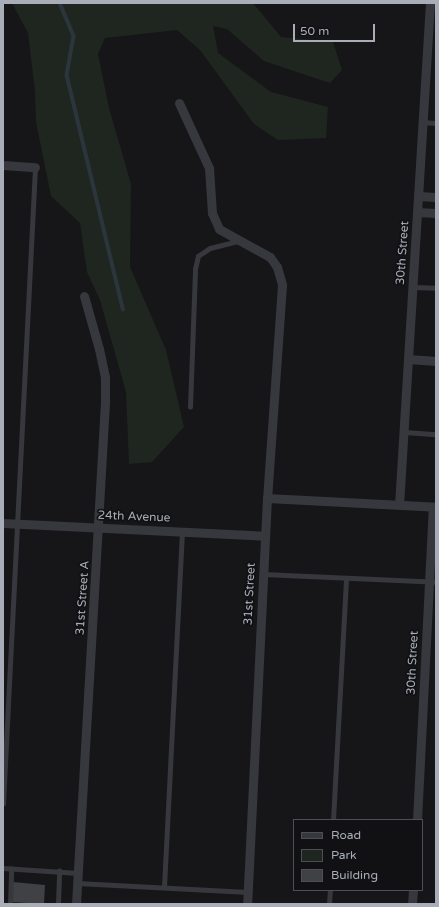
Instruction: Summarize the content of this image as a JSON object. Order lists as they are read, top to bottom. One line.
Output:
{"streets":{"street":["30th Street","24th Avenue","31st Street","31st Street A"]},"crossings":[["24th Avenue","31st Street"],["24th Avenue","31st Street A"]],"legend":["Road","Park","Building"],"scale_bar":"50 m"}
